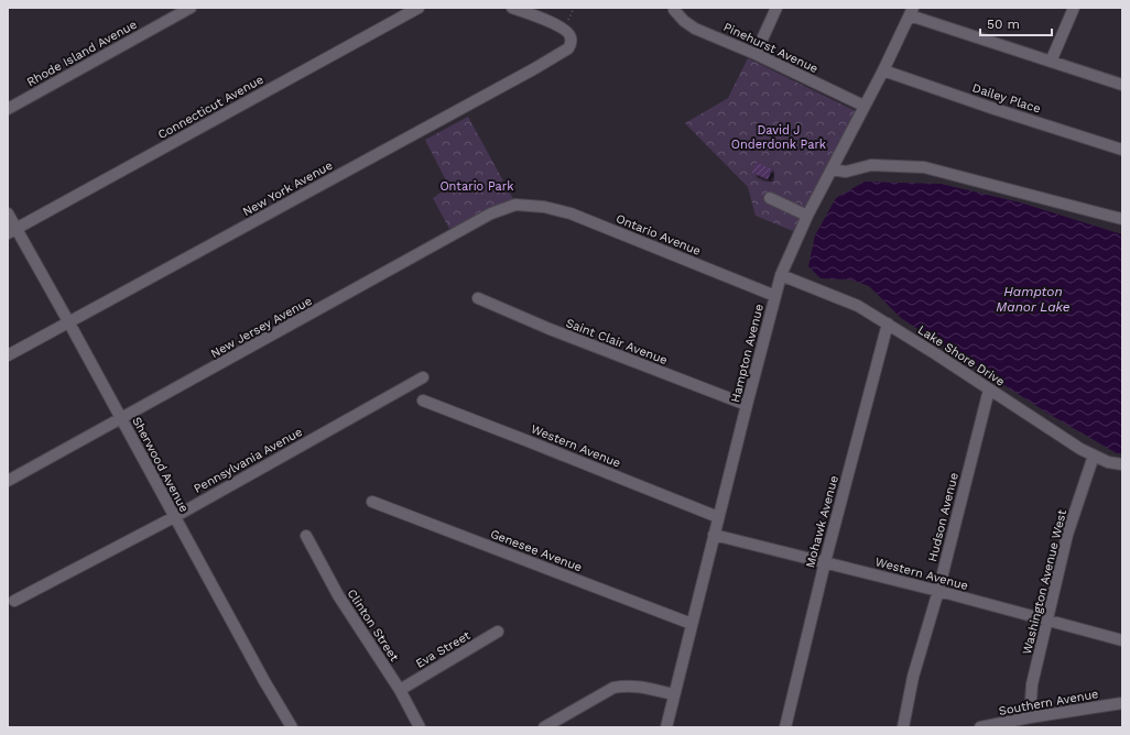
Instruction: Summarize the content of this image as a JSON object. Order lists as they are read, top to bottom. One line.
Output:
{"streets":{"street":["Pinehurst Avenue","Rhode Island Avenue","Dailey Place","Connecticut Avenue","New York Avenue","Ontario Avenue","New Jersey Avenue","Saint Clair Avenue","Hampton Avenue","Lake Shore Drive","Western Avenue","Pennsylvania Avenue","Sherwood Avenue","Hudson Avenue","Mohawk Avenue","Genesee Avenue","Washington Avenue West","Clinton Street","Eva Street","Southern Avenue"]},"crossings":[["Pinehurst Avenue","Hampton Avenue"],["Dailey Place","Hampton Avenue"],["Connecticut Avenue","Sherwood Avenue"],["New York Avenue","Sherwood Avenue"],["Ontario Avenue","New Jersey Avenue"],["Ontario Avenue","Hampton Avenue"],["New Jersey Avenue","Sherwood Avenue"],["Saint Clair Avenue","Hampton Avenue"],["Hampton Avenue","Lake Shore Drive"],["Hampton Avenue","Western Avenue"],["Hampton Avenue","Genesee Avenue"],["Lake Shore Drive","Hudson Avenue"],["Lake Shore Drive","Mohawk Avenue"],["Lake Shore Drive","Washington Avenue West"],["Western Avenue","Hudson Avenue"],["Western Avenue","Mohawk Avenue"],["Western Avenue","Washington Avenue West"],["Pennsylvania Avenue","Sherwood Avenue"],["Washington Avenue West","Southern Avenue"],["Clinton Street","Eva Street"]],"water":["Hampton Manor Lake"],"parks":["David J Onderdonk Park","Ontario Park"],"scale_bar":"50 m"}
